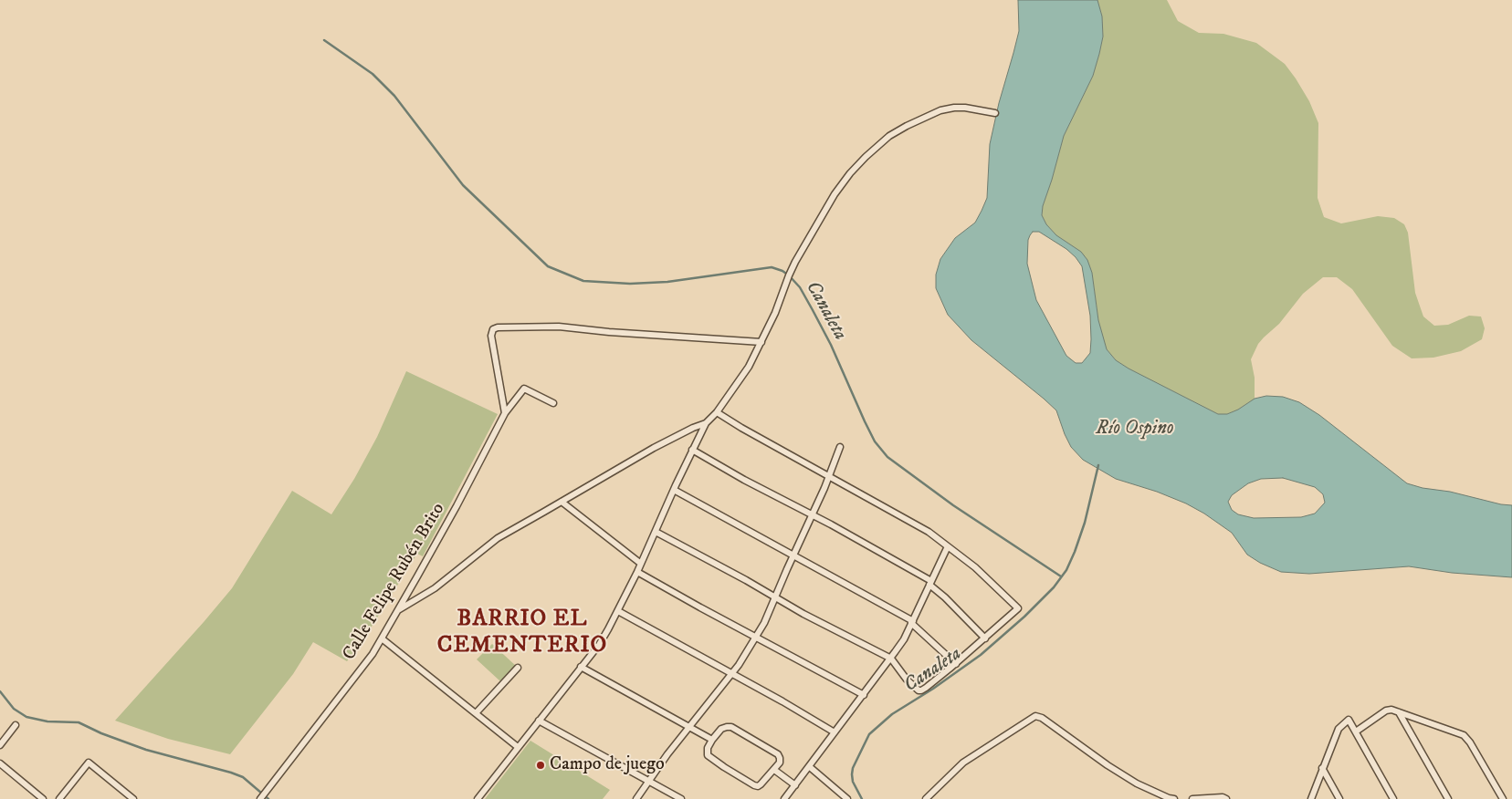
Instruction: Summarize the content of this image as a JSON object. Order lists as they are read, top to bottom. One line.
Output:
{"streets":{"street":["Calle Felipe Rubén Brito"]},"districts":["BARRIO EL CEMENTERIO"],"water":["Canaleta","Río Ospino"],"places":["Campo de juego"]}
